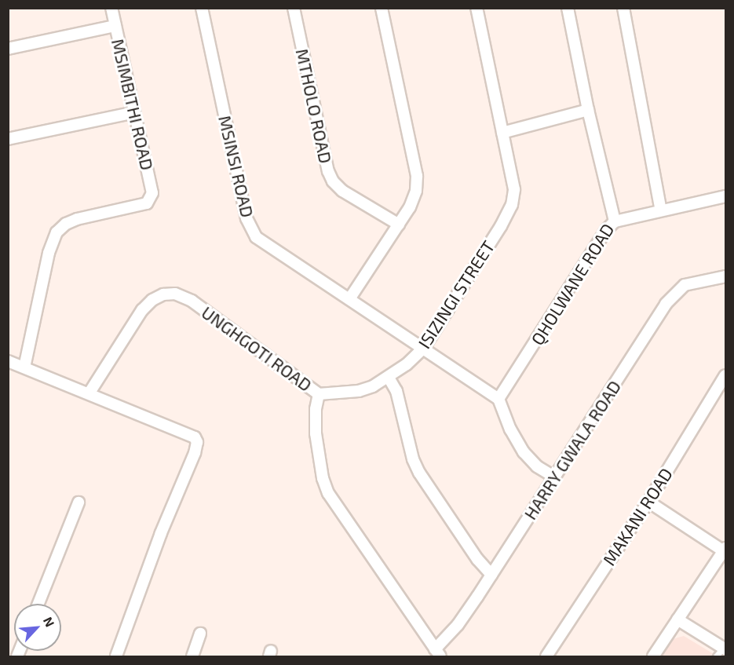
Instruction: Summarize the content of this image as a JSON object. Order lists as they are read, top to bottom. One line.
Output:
{"streets":{"street":["MSIMBITHI ROAD","MTHOLO ROAD","MSINSI ROAD","QHOLWANE ROAD","ISIZINGI STREET","UNGHGOTI ROAD","HARRY GWALA ROAD","MAKANI ROAD"]},"crossings":[["MSINSI ROAD","QHOLWANE ROAD"],["MSINSI ROAD","ISIZINGI STREET"],["ISIZINGI STREET","UNGHGOTI ROAD"],["UNGHGOTI ROAD","HARRY GWALA ROAD"]],"north":"top right"}
